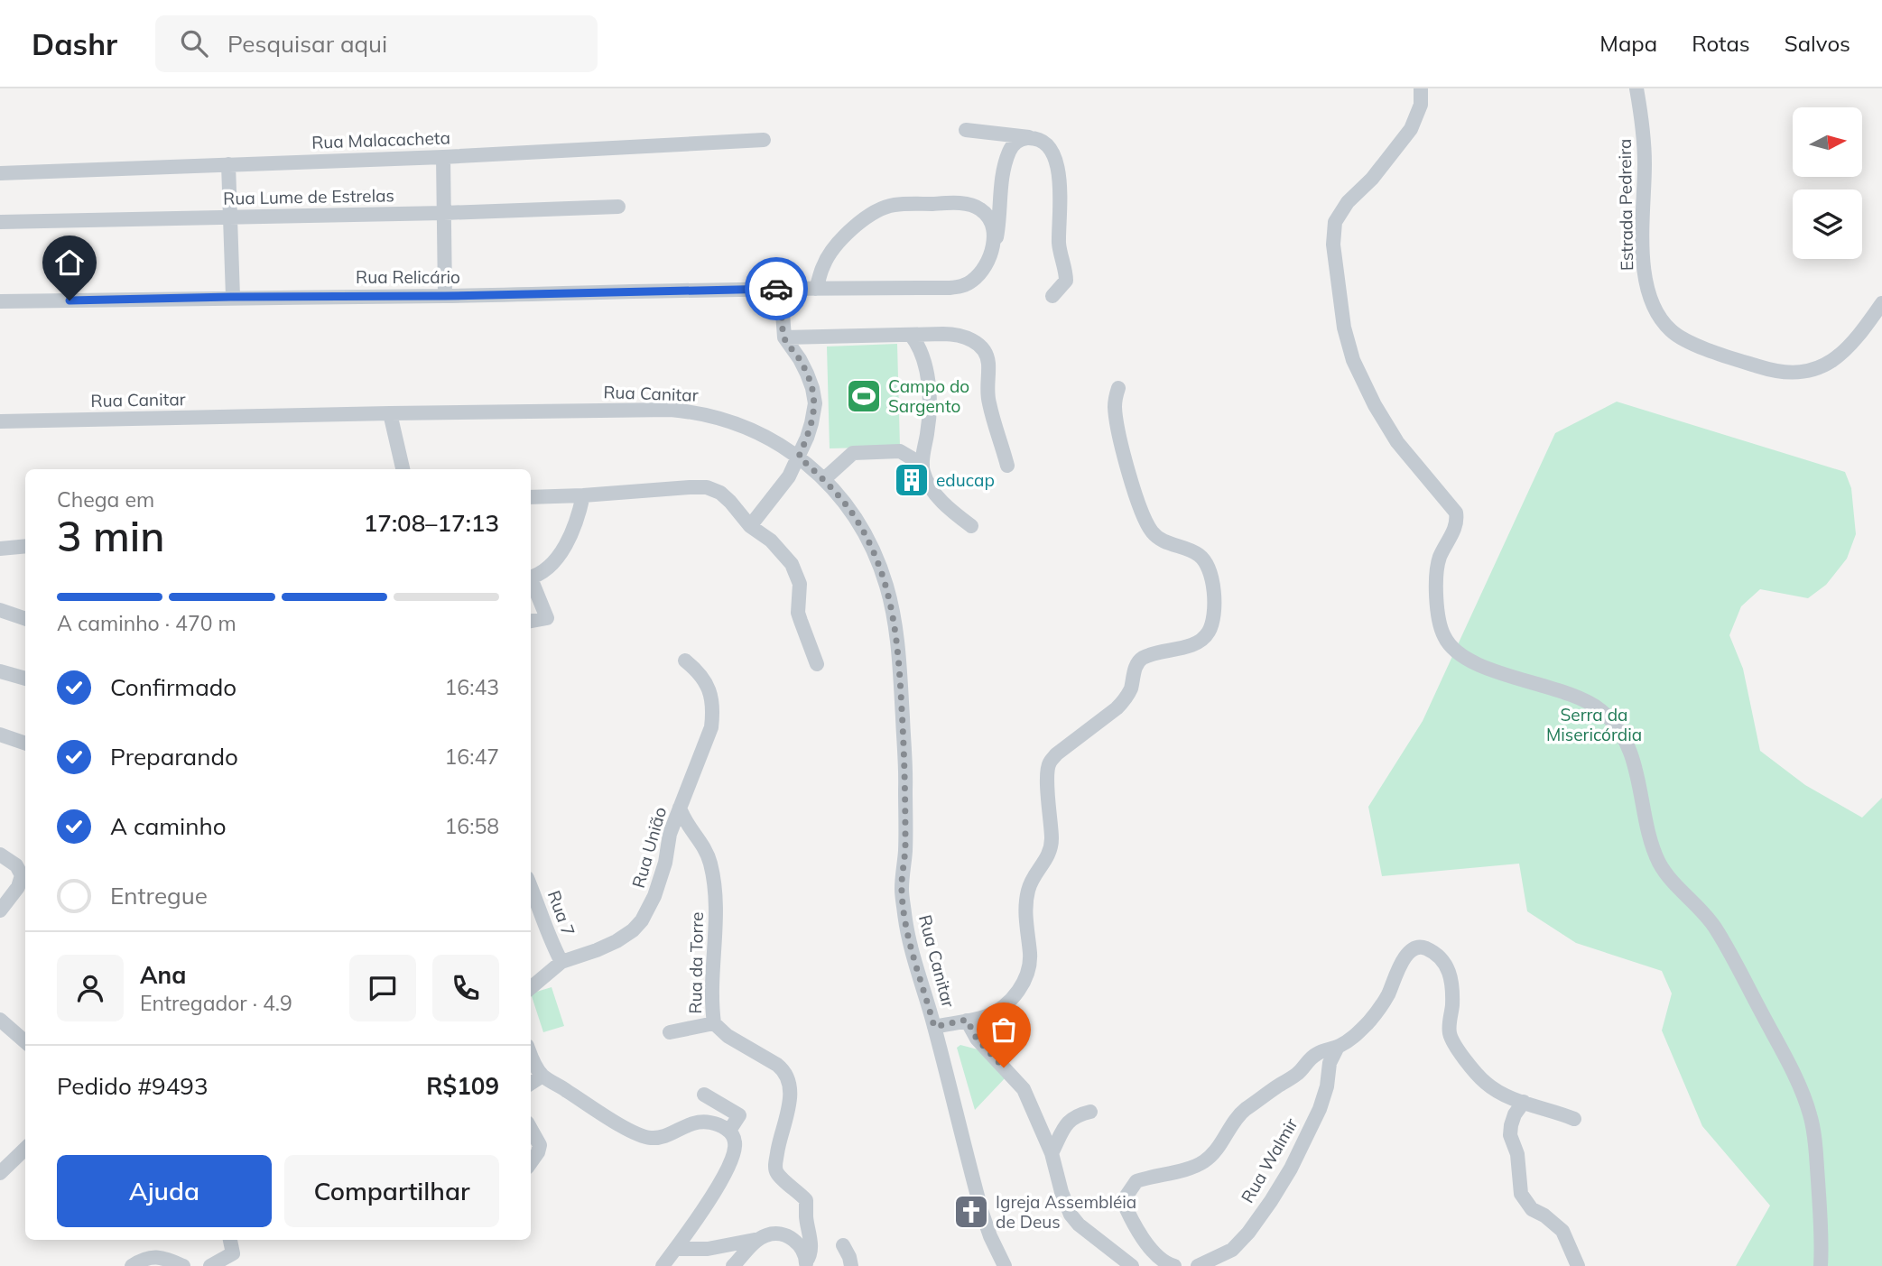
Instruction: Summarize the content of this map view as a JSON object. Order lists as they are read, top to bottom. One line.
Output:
{"streets":{"street":["Rua Malacacheta","Rua Lume de Estrelas","Estrada Pedreira","Rua Relicário","Rua Canitar","Rua União","Rua 7","Rua da Torre","Rua Walmir"]},"crossings":[["Rua União","Rua 7"],["Rua União","Rua da Torre"]],"parks":["Serra da Misericórdia"],"places":{"sports":["Campo do Sargento"],"building":["educap"],"church":["Igreja Assembléia de Deus"]},"north":"right","page":{"header":"Dashr","search":"Pesquisar aqui","nav":["Mapa","Rotas","Salvos"],"heading":["3 min","Chega em","17:08–17:13"],"panel":["Ana","Entregador · 4.9","Pedido #9493","R$109"],"bar":"A caminho · 470 m","list":[["Confirmado","16:43"],["Preparando","16:47"],["A caminho","16:58"],"Entregue"],"buttons":["Ajuda","Compartilhar"]}}
